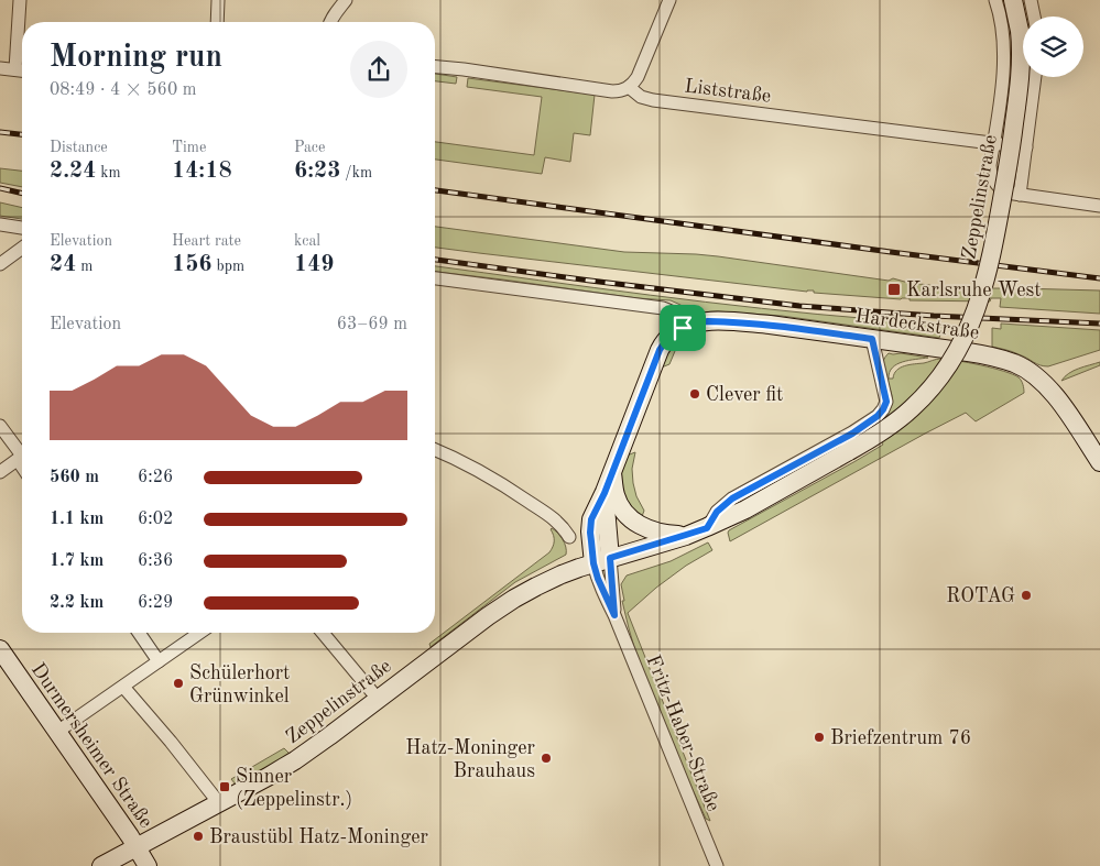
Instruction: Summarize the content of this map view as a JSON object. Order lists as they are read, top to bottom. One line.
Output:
{"streets":{"street":["Liststraße","Zeppelinstraße","Hardeckstraße","Fritz-Haber-Straße","Durmersheimer Straße"]},"crossings":[["Liststraße","Zeppelinstraße"],["Zeppelinstraße","Hardeckstraße"],["Zeppelinstraße","Fritz-Haber-Straße"],["Zeppelinstraße","Durmersheimer Straße"],["Hardeckstraße","Fritz-Haber-Straße"]],"places":{"transit":["Karlsruhe West","Sinner (Zeppelinstr.)"],"other":["Clever fit","ROTAG","Schülerhort Grünwinkel","Briefzentrum 76","Hatz-Moninger Brauhaus","Braustübl Hatz-Moninger"]},"page":{"heading":["Morning run","08:49 · 4 × 560 m"],"stats":[["Distance","2.24 km"],["Time","14:18"],["Pace","6:23 /km"],["Elevation","24 m"],["Heart rate","156 bpm"],["kcal","149"]],"chart":["Elevation","63–69 m"],"list":[{"name":"560 m","note":"6:26"},{"name":"1.1 km","note":"6:02"},{"name":"1.7 km","note":"6:36"},{"name":"2.2 km","note":"6:29"}]}}
